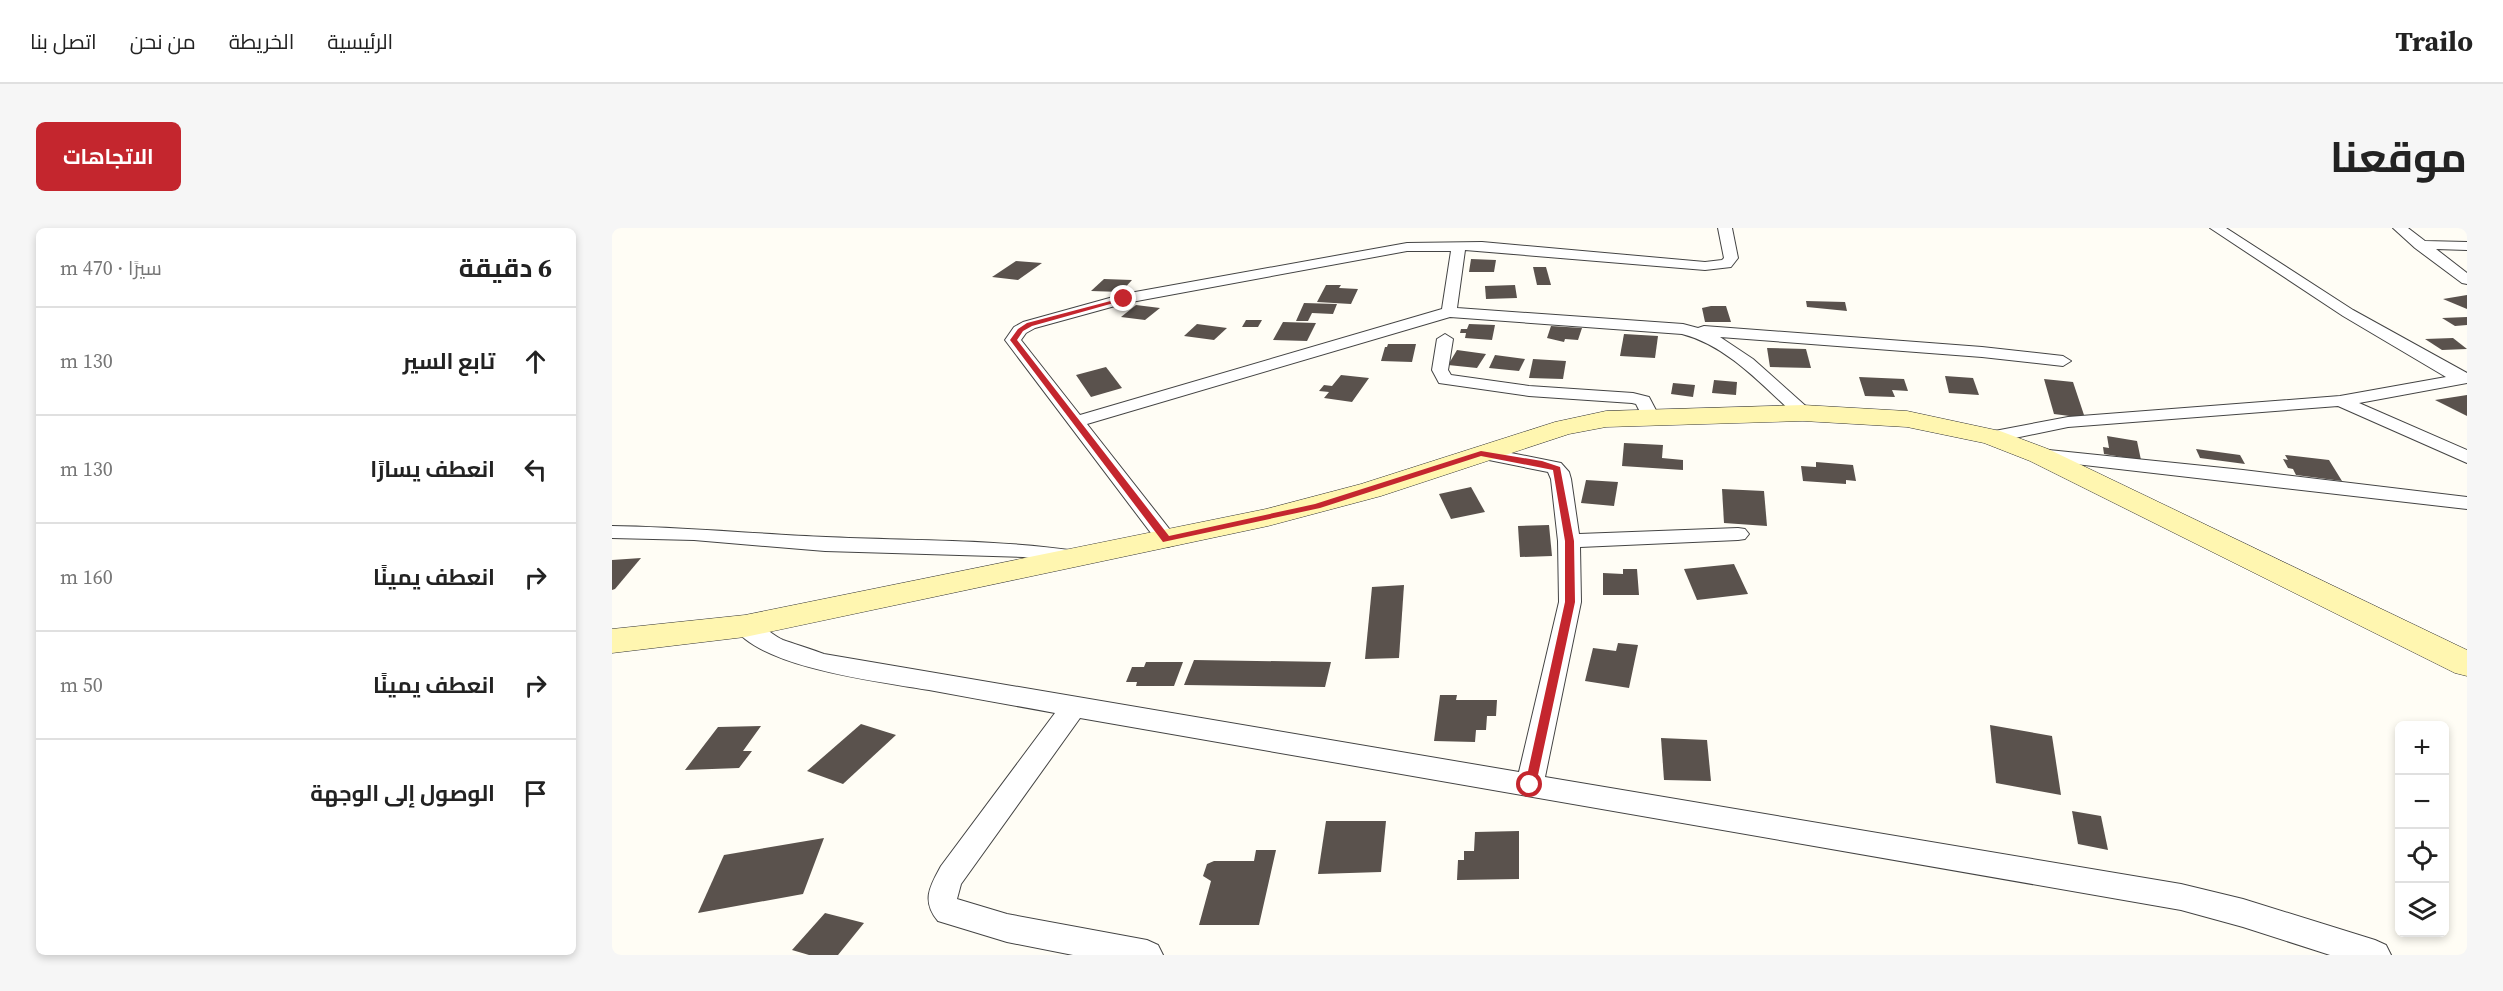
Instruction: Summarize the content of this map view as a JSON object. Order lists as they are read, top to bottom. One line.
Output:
{"page":{"header":"Trailo","nav":["الرئيسية","الخريطة","من نحن","اتصل بنا"],"title":"موقعنا","buttons":"الاتجاهات","heading":["6 دقيقة","سيرًا · 470 m"],"list":[["تابع السير","130 m"],["انعطف يسارًا","130 m"],["انعطف يمينًا","160 m"],["انعطف يمينًا","50 m"],"الوصول إلى الوجهة"],"map_buttons":["+","−"]}}
